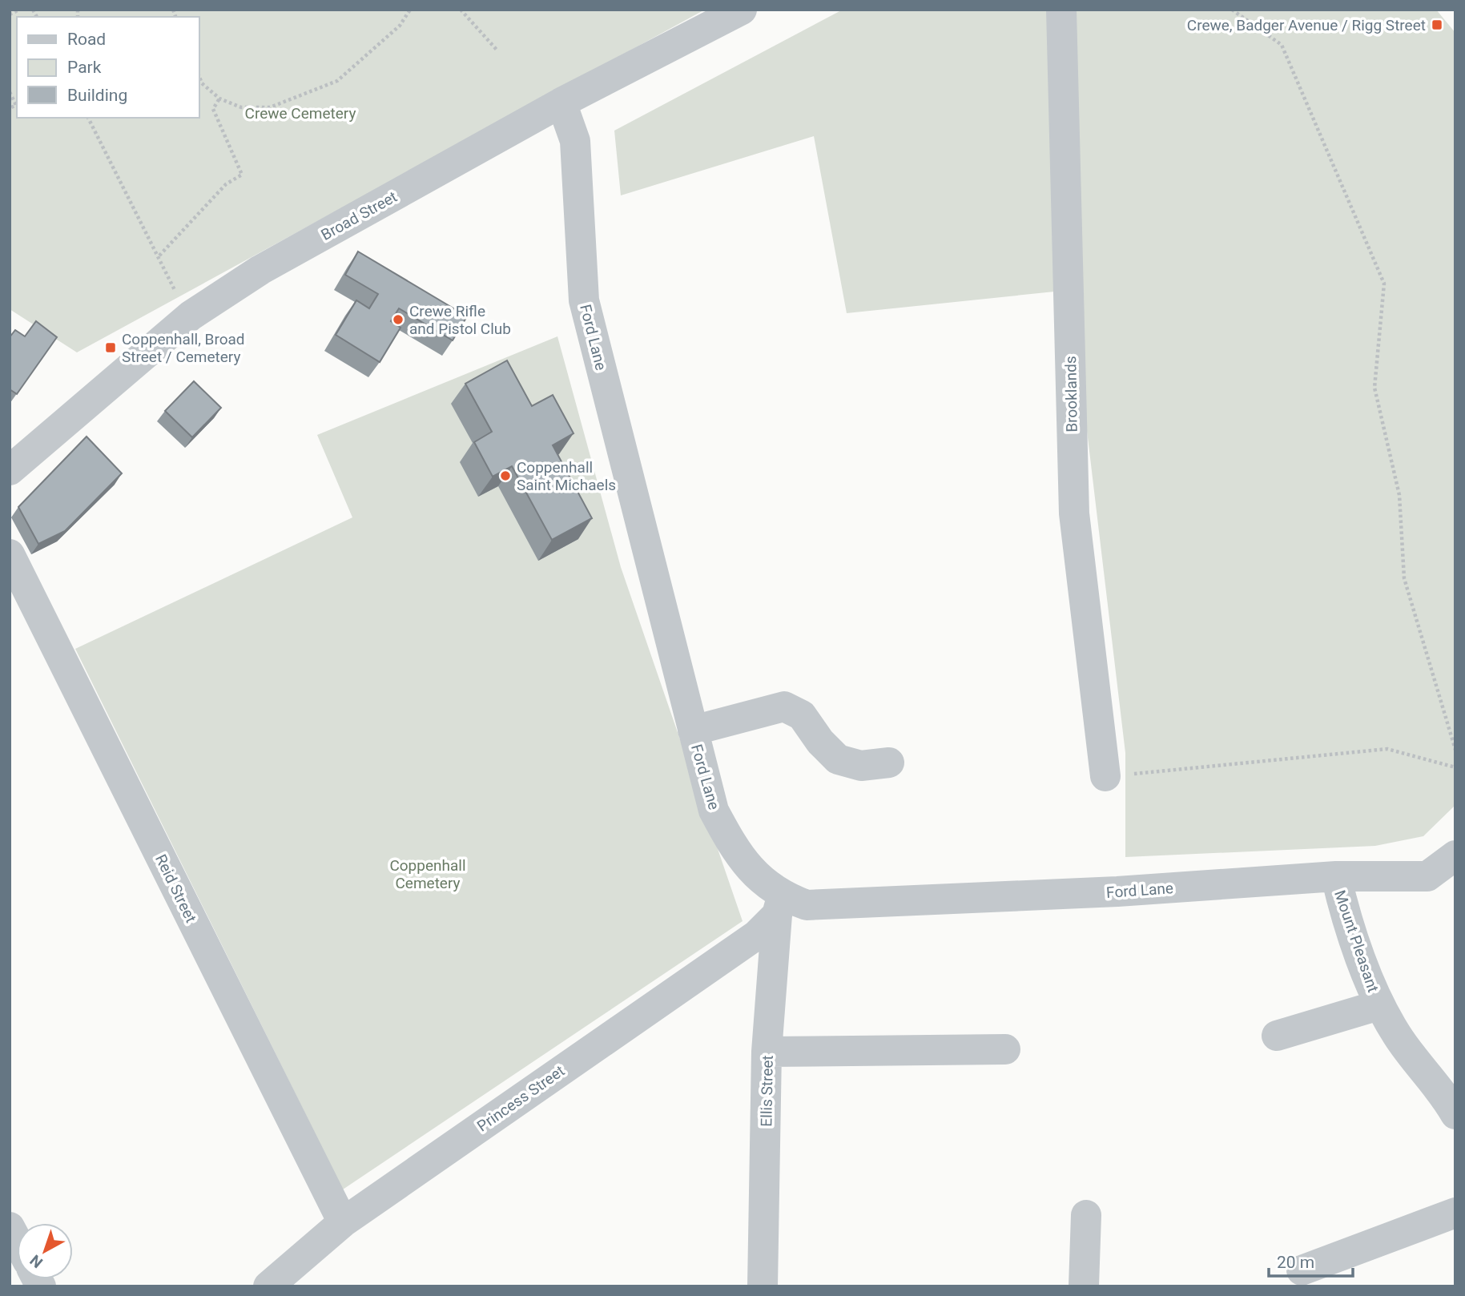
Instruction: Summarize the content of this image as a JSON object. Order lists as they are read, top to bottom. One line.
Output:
{"streets":{"street":["Broad Street","Ford Lane","Brooklands","Reid Street","Mount Pleasant","Ellis Street","Princess Street"]},"crossings":[["Broad Street","Ford Lane"],["Ford Lane","Mount Pleasant"],["Ford Lane","Ellis Street"],["Ford Lane","Princess Street"],["Reid Street","Princess Street"],["Ellis Street","Princess Street"]],"parks":["Crewe Cemetery","Coppenhall Cemetery"],"places":{"transit":["Crewe, Badger Avenue / Rigg Street","Coppenhall, Broad Street / Cemetery"],"other":["Crewe Rifle and Pistol Club","Coppenhall Saint Michaels"]},"legend":["Road","Park","Building"],"scale_bar":"20 m","north":"bottom left"}
